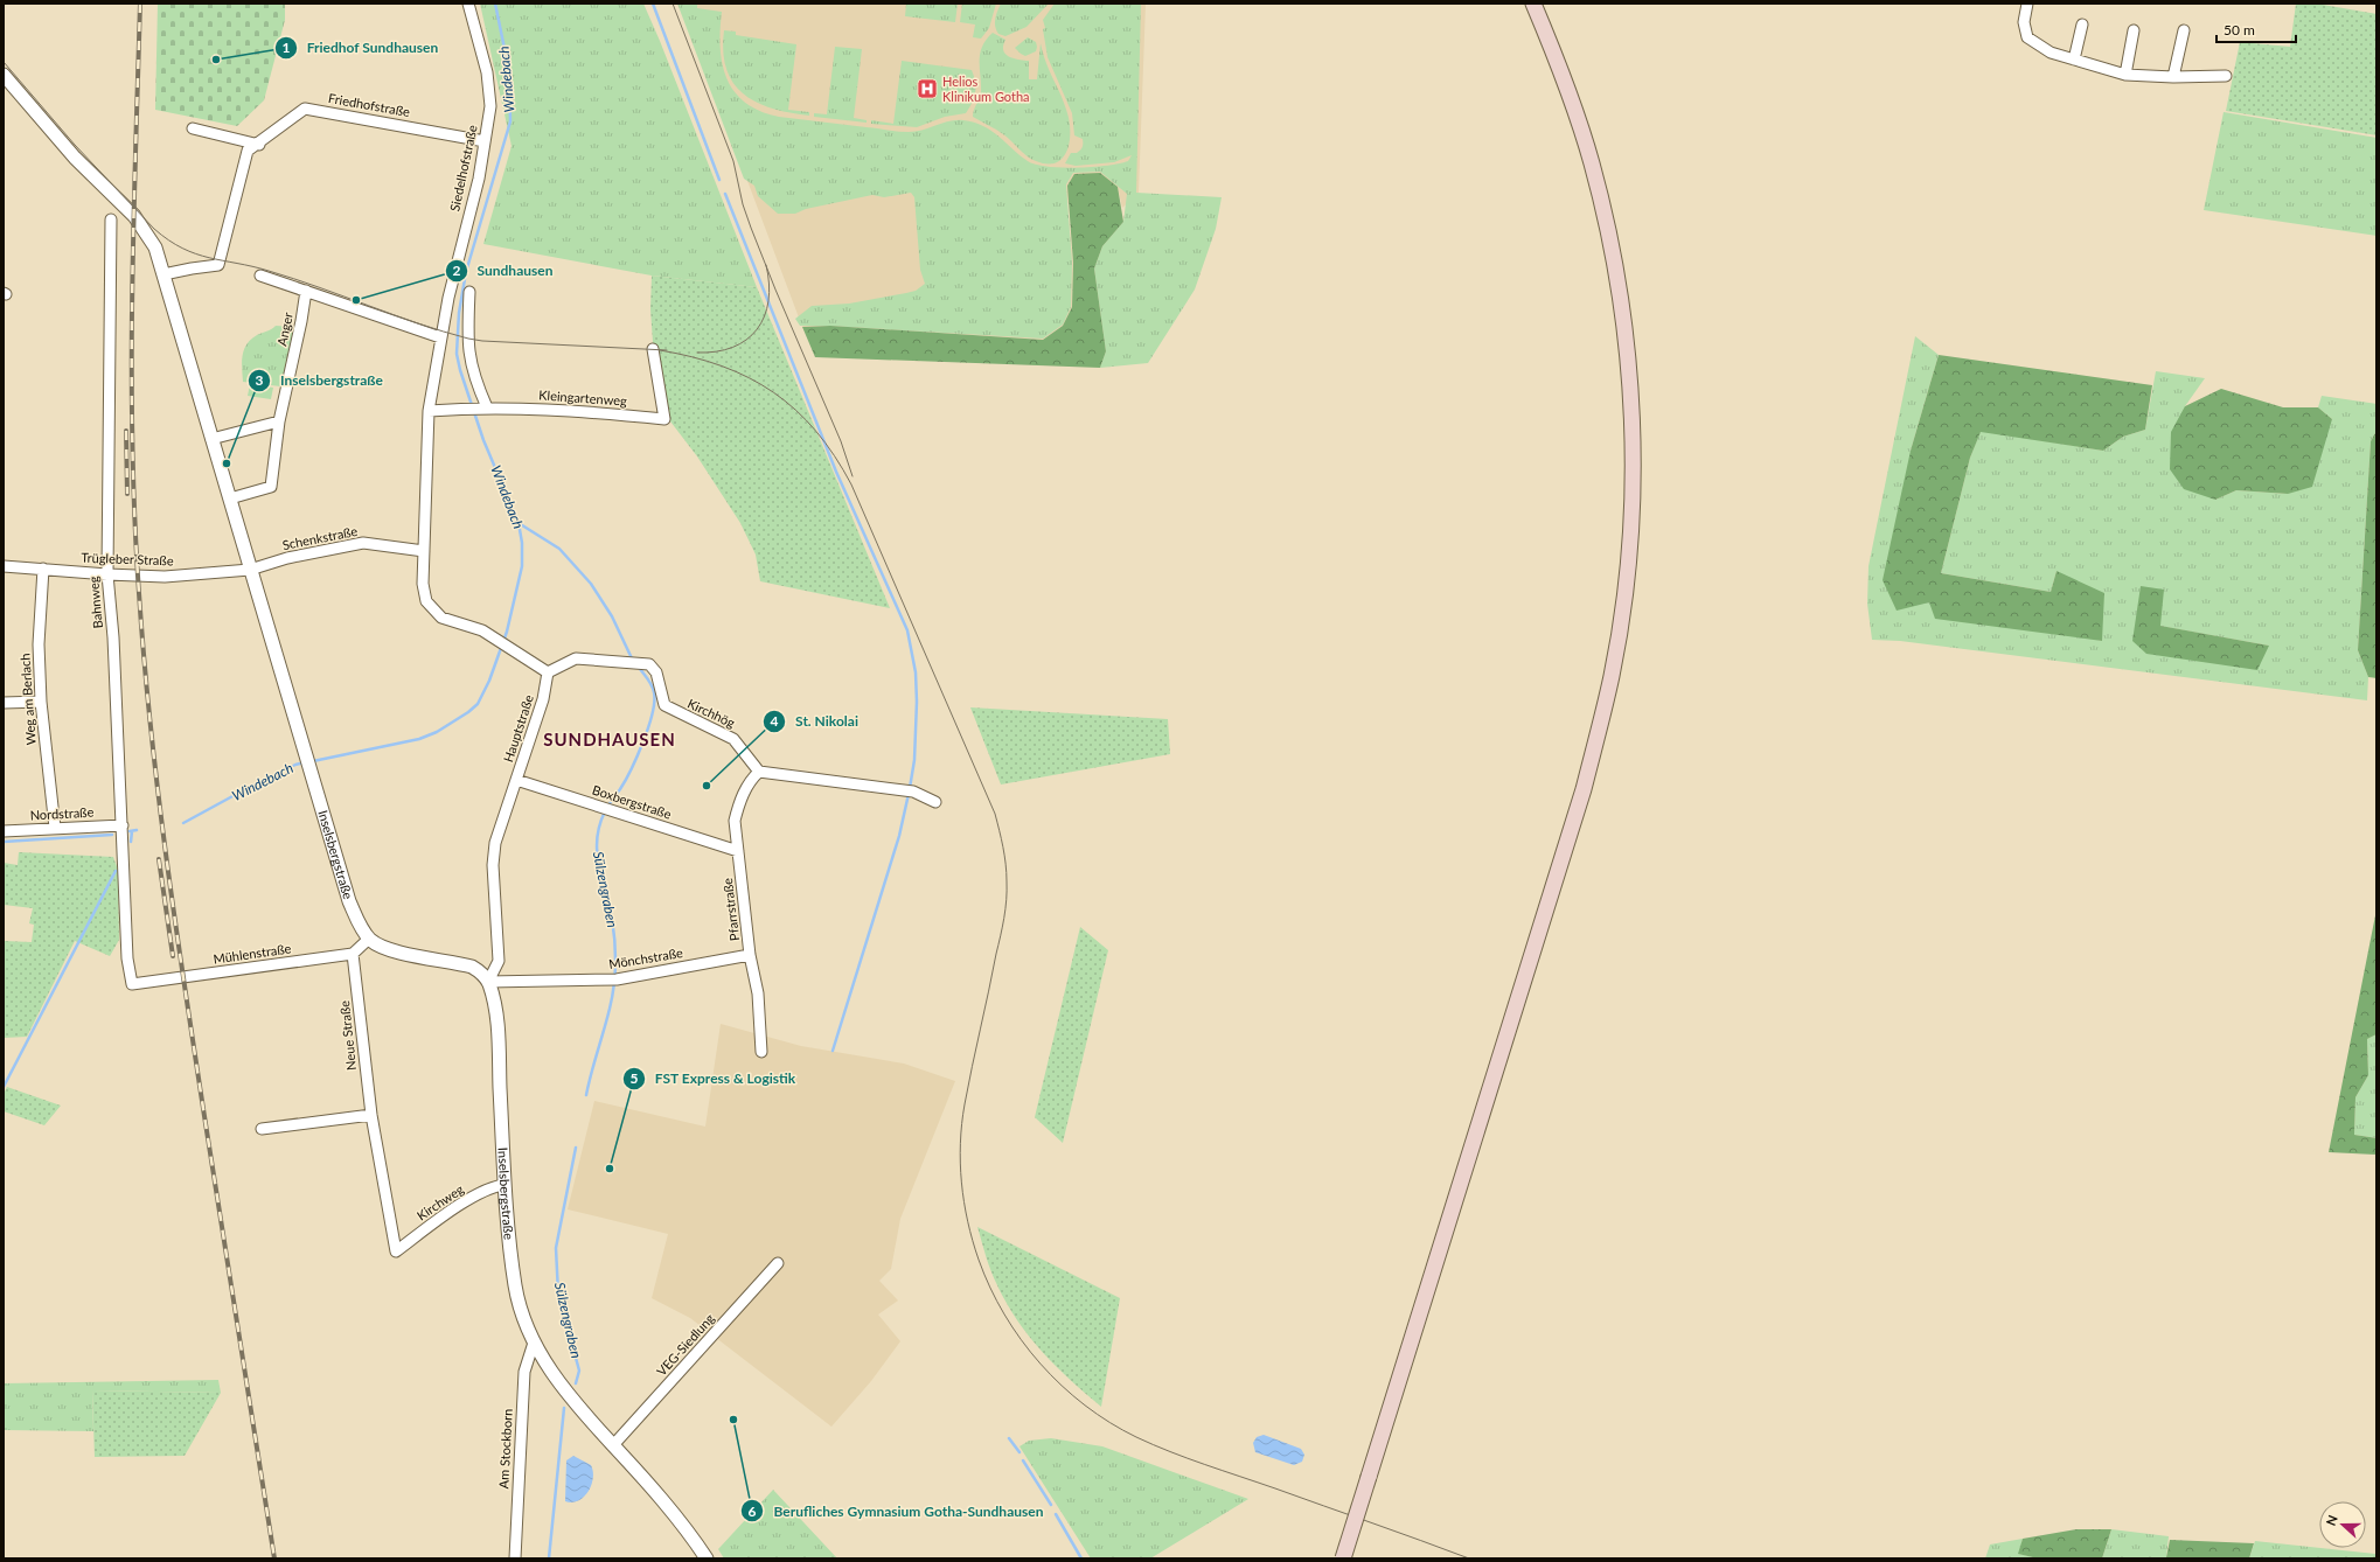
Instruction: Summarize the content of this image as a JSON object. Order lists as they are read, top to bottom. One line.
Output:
{"streets":{"street":["Friedhofstraße","Siedelhofstraße","Anger","Kleingartenweg","Schenkstraße","Trügleber Straße","Bahnweg","Weg am Berlach","Kirchhög","Hauptstraße","Boxbergstraße","Nordstraße","Inselsbergstraße","Pfarrstraße","Mühlenstraße","Mönchstraße","Neue Straße","Kirchweg","VEG-Siedlung","Am Stockborn"]},"crossings":[["Friedhofstraße","Siedelhofstraße"],["Friedhofstraße","Inselsbergstraße"],["Siedelhofstraße","Kleingartenweg"],["Siedelhofstraße","Schenkstraße"],["Anger","Inselsbergstraße"],["Schenkstraße","Trügleber Straße"],["Schenkstraße","Inselsbergstraße"],["Trügleber Straße","Bahnweg"],["Trügleber Straße","Weg am Berlach"],["Trügleber Straße","Inselsbergstraße"],["Bahnweg","Nordstraße"],["Bahnweg","Mühlenstraße"],["Weg am Berlach","Nordstraße"],["Kirchhög","Hauptstraße"],["Kirchhög","Pfarrstraße"],["Hauptstraße","Boxbergstraße"],["Hauptstraße","Inselsbergstraße"],["Hauptstraße","Mönchstraße"],["Boxbergstraße","Pfarrstraße"],["Inselsbergstraße","Mönchstraße"],["Inselsbergstraße","Kirchweg"],["Inselsbergstraße","VEG-Siedlung"],["Inselsbergstraße","Am Stockborn"],["Pfarrstraße","Mönchstraße"],["Mühlenstraße","Neue Straße"],["Neue Straße","Kirchweg"]],"districts":["SUNDHAUSEN"],"water":["Windebach","Sülzengraben"],"places":{"other":["Friedhof Sundhausen","Sundhausen","Inselsbergstraße","St. Nikolai","FST Express & Logistik","Berufliches Gymnasium Gotha-Sundhausen"],"hospital":["Helios Klinikum Gotha"]},"scale_bar":"50 m","north":"left"}
